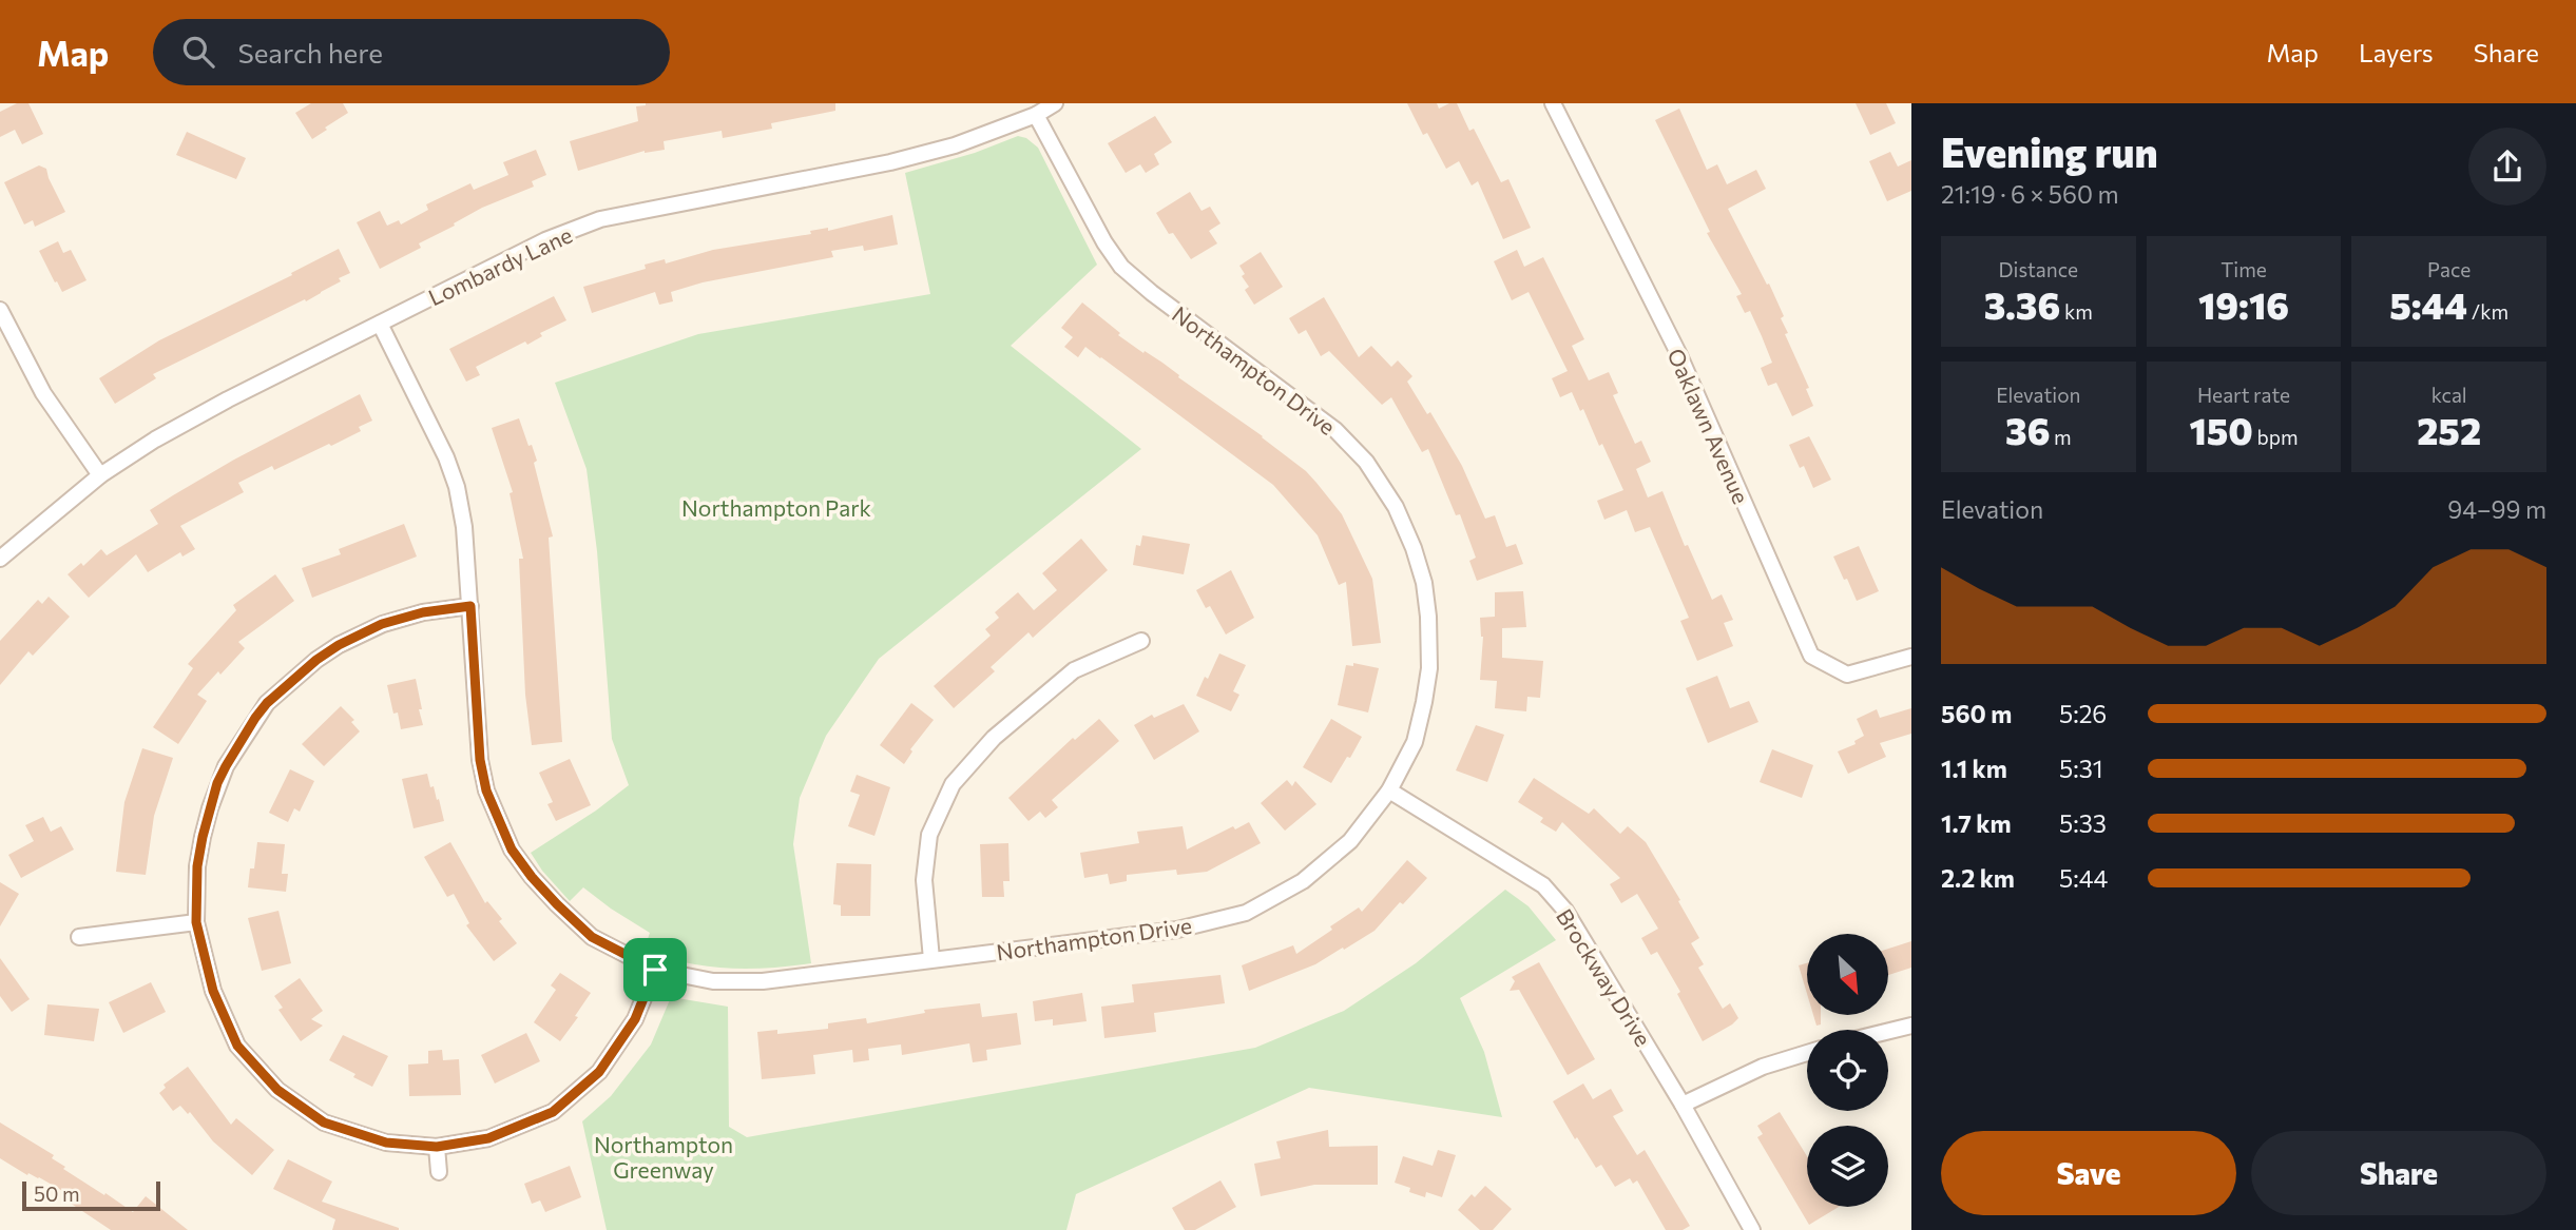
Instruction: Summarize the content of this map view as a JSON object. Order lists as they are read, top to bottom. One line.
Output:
{"streets":{"street":["Lombardy Lane","Northampton Drive","Oaklawn Avenue","Brockway Drive"]},"crossings":[["Lombardy Lane","Northampton Drive"],["Northampton Drive","Brockway Drive"]],"parks":["Northampton Park","Northampton Greenway"],"scale_bar":"50 m","north":"bottom right","page":{"header":"Map","search":"Search here","nav":["Map","Layers","Share"],"heading":["Evening run","21:19 · 6 × 560 m"],"stats":[["Distance","3.36 km"],["Time","19:16"],["Pace","5:44 /km"],["Elevation","36 m"],["Heart rate","150 bpm"],["kcal","252"]],"chart":["Elevation","94–99 m"],"list":[{"name":"560 m","note":"5:26"},{"name":"1.1 km","note":"5:31"},{"name":"1.7 km","note":"5:33"},{"name":"2.2 km","note":"5:44"}],"buttons":["Save","Share"],"scale":"50 m"}}
